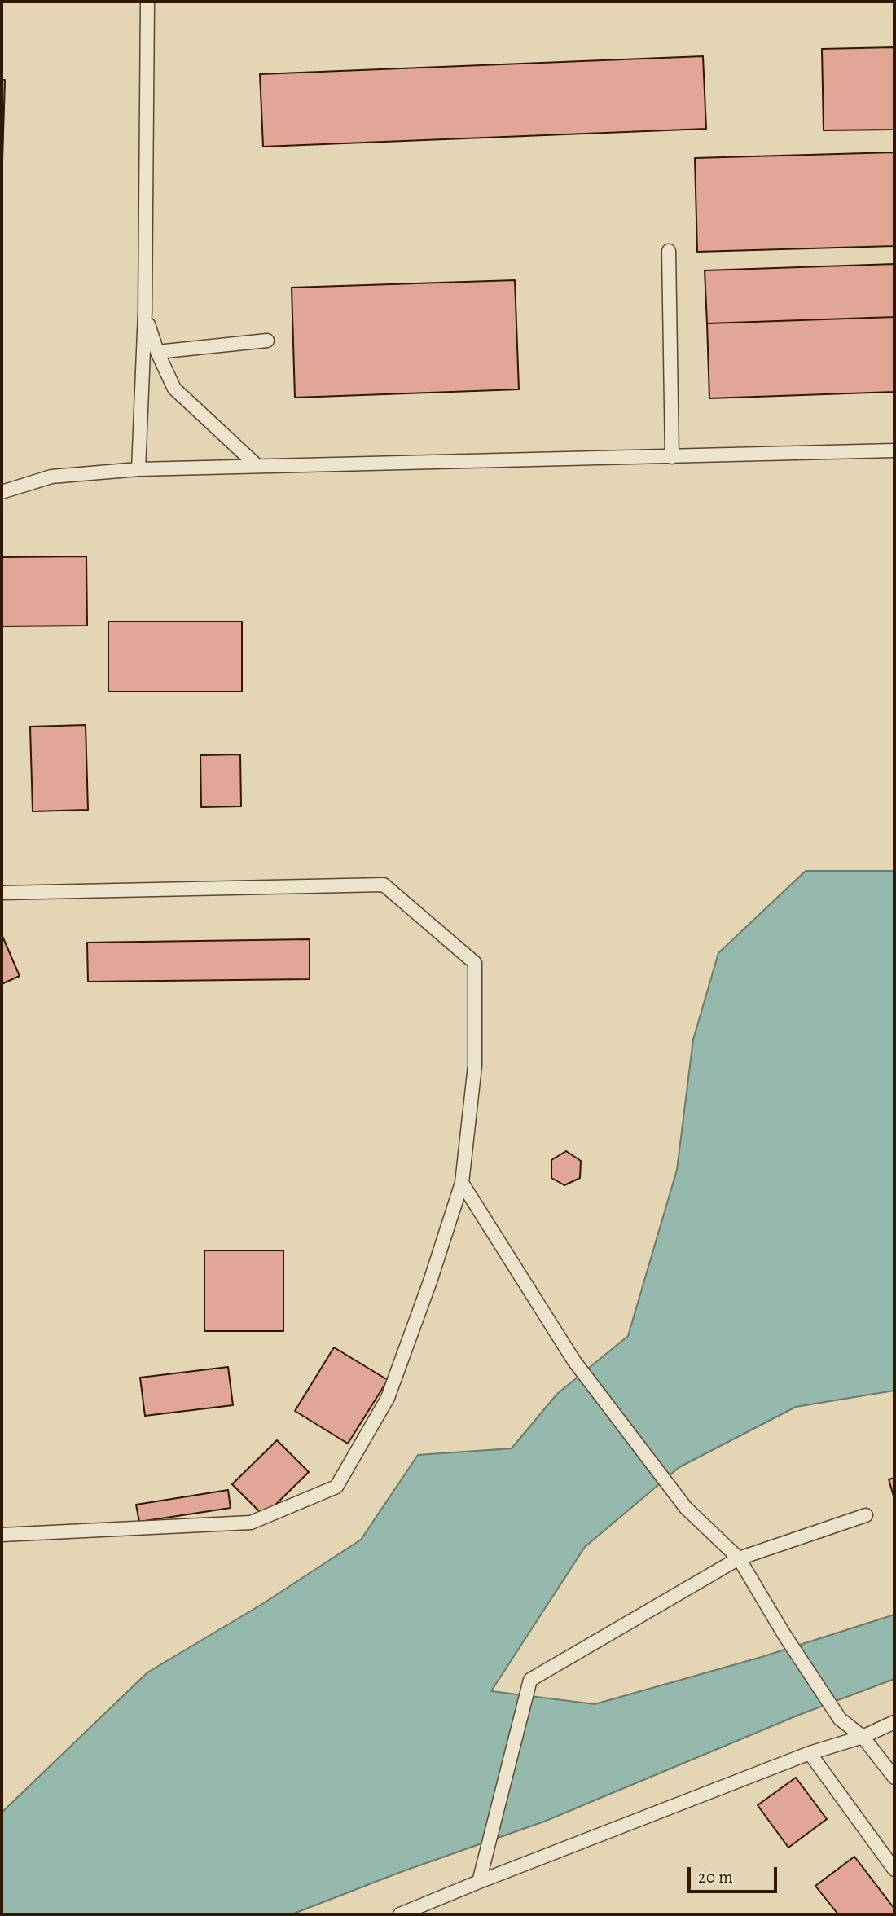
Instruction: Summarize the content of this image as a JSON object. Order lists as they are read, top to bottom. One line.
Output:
{"scale_bar":"20 m"}
